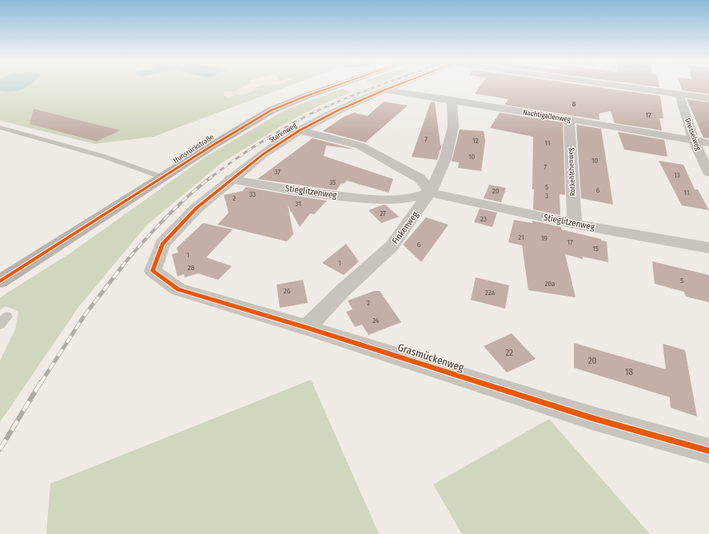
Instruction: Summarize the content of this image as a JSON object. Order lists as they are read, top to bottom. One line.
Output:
{"streets":{"main road":["Hunsrückstraße"],"street":["Nachtigallenweg","Starenweg","Drosselweg","Rotkehlchenweg","Stieglitzenweg","Finkenweg","Grasmückenweg"]},"crossings":[["Nachtigallenweg","Starenweg"],["Nachtigallenweg","Drosselweg"],["Nachtigallenweg","Rotkehlchenweg"],["Nachtigallenweg","Finkenweg"],["Starenweg","Stieglitzenweg"],["Starenweg","Grasmückenweg"],["Rotkehlchenweg","Stieglitzenweg"],["Stieglitzenweg","Finkenweg"],["Finkenweg","Grasmückenweg"]],"house_numbers":["8","17","7","12","11","10","10","7","37","13","35","5","6","20","11","33","3","2","31","27","23","21","19","17","6","15","1","1","28","5","20a","26","22a","2","24","22","20","18"]}
